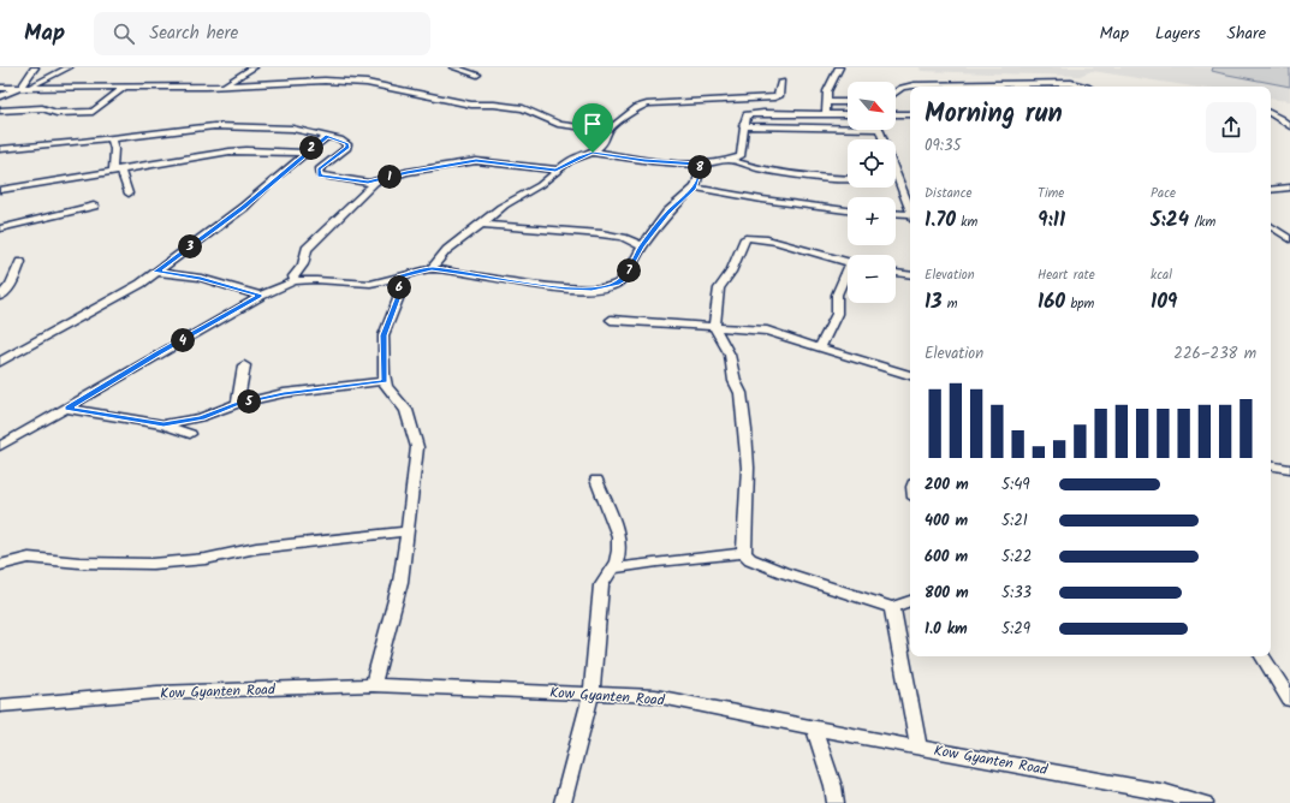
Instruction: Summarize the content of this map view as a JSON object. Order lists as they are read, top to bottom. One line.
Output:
{"streets":{"street":["Kow Gyanten Road"]},"north":"bottom right","page":{"header":"Map","search":"Search here","nav":["Map","Layers","Share"],"map_buttons":["+","−"],"heading":["Morning run","09:35"],"pins":["2","8","1","3","7","6","4","5"],"stats":[["Distance","1.70 km"],["Time","9:11"],["Pace","5:24 /km"],["Elevation","13 m"],["Heart rate","160 bpm"],["kcal","109"]],"chart":["Elevation","226–238 m"],"list":[{"name":"200 m","note":"5:49"},{"name":"400 m","note":"5:21"},{"name":"600 m","note":"5:22"},{"name":"800 m","note":"5:33"},{"name":"1.0 km","note":"5:29"}]}}
